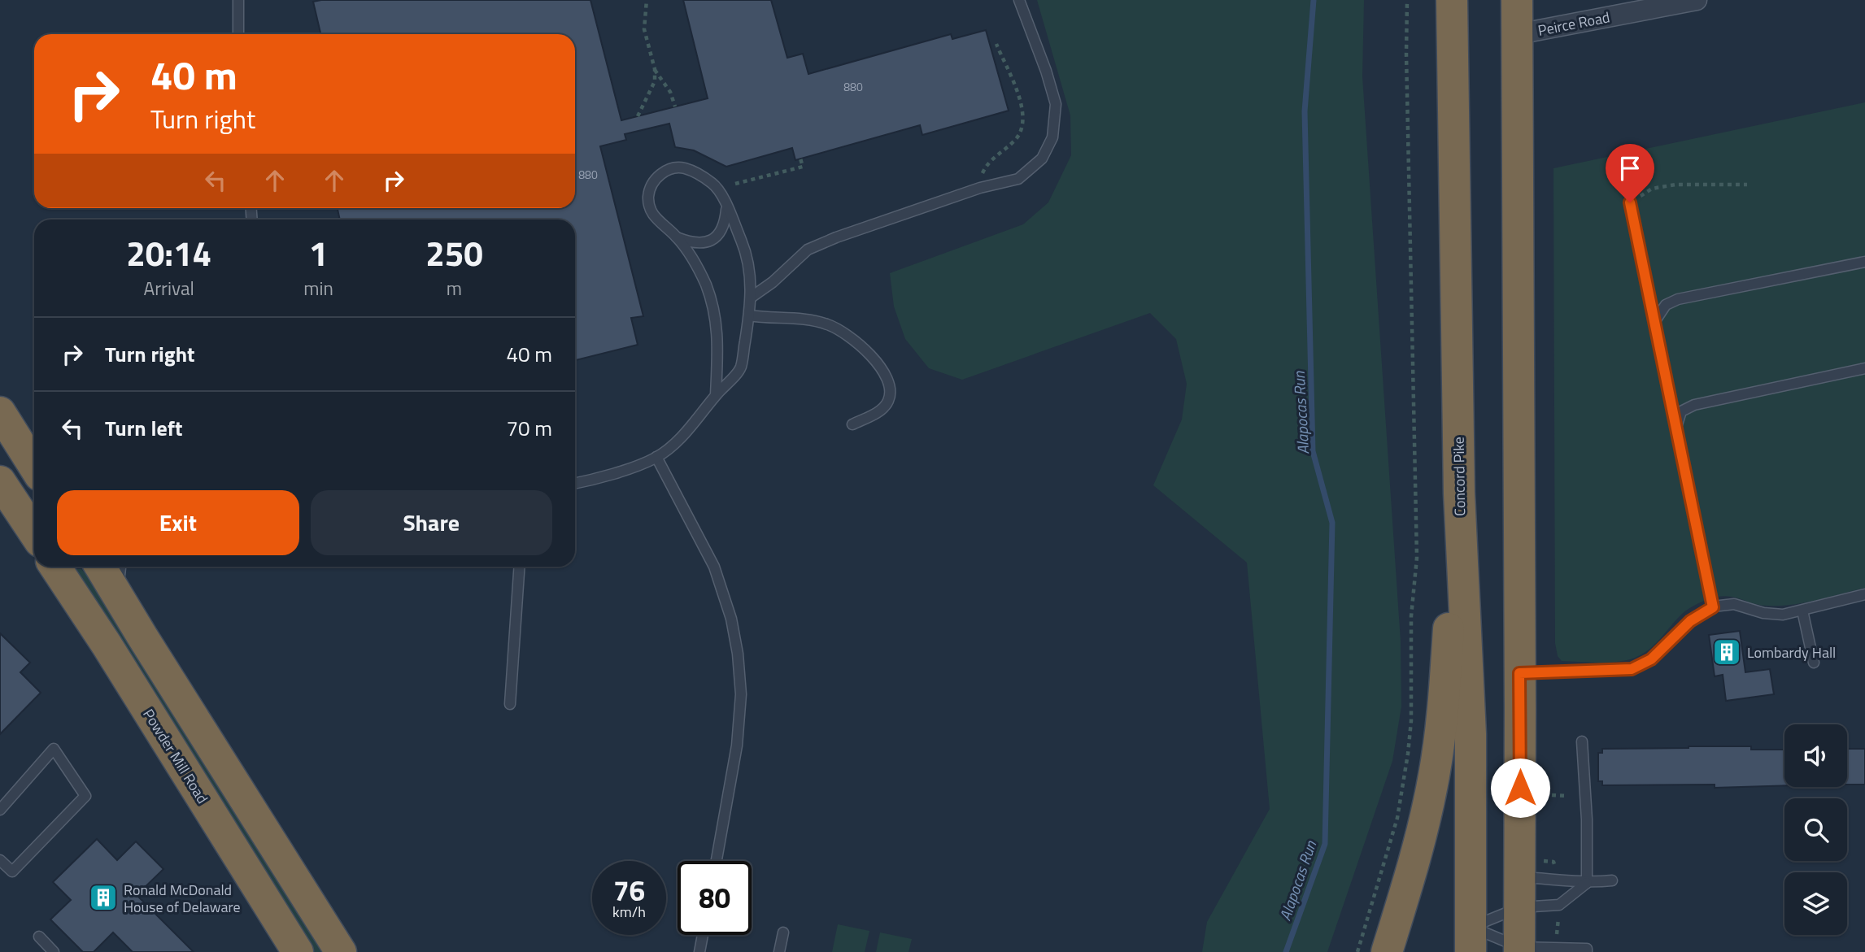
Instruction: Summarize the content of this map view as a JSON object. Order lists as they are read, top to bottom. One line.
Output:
{"streets":{"highway":["Concord Pike","Powder Mill Road"],"street":["Peirce Road"]},"water":["Alapocas Run"],"places":{"building":["Lombardy Hall","Ronald McDonald House of Delaware"]},"house_numbers":["880","880"],"page":{"turn":["40 m","Turn right"],"eta":["20:14","Arrival","1","min","250","m"],"list":[{"name":"Turn right","value":"40 m"},{"name":"Turn left","value":"70 m"}],"buttons":["Exit","Share"],"speed":"76 km/h","limit":"80"}}
